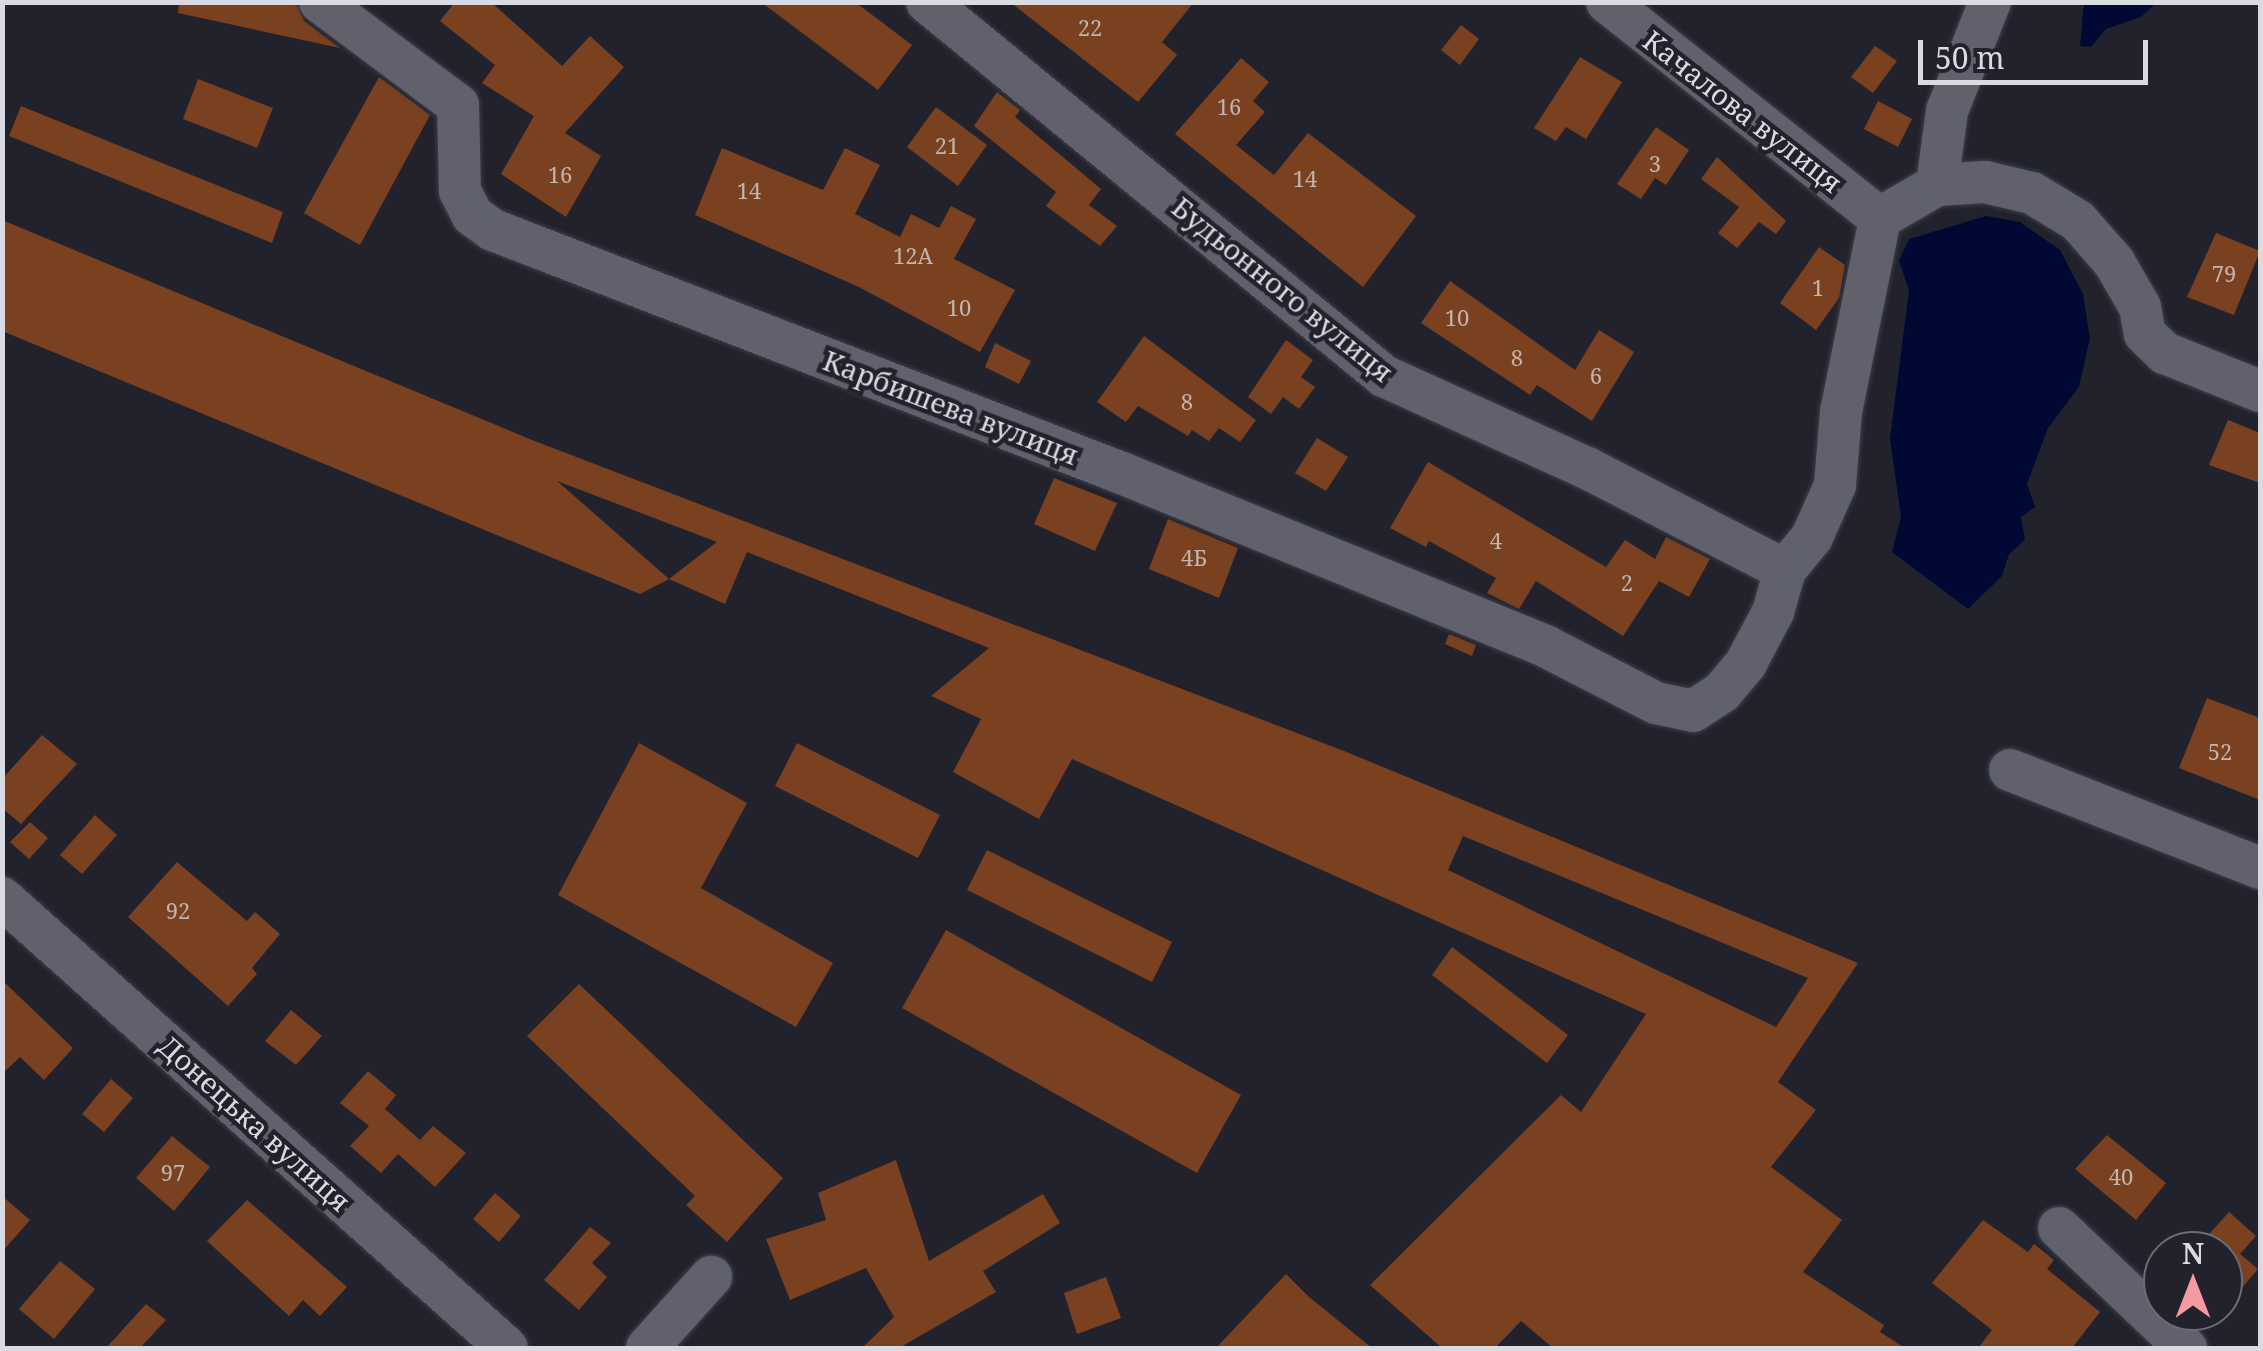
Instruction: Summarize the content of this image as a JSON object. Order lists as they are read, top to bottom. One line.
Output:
{"streets":{"street":["Качалова вулиця","Будьонного вулиця","Карбишева вулиця","Донецька вулиця"]},"crossings":[["Будьонного вулиця","Карбишева вулиця"]],"house_numbers":["22","16","21","3","16","14","14","12А","79","1","10","10","8","6","8","4","4Б","2","52","92","97","40"],"scale_bar":"50 m","north":"top"}
